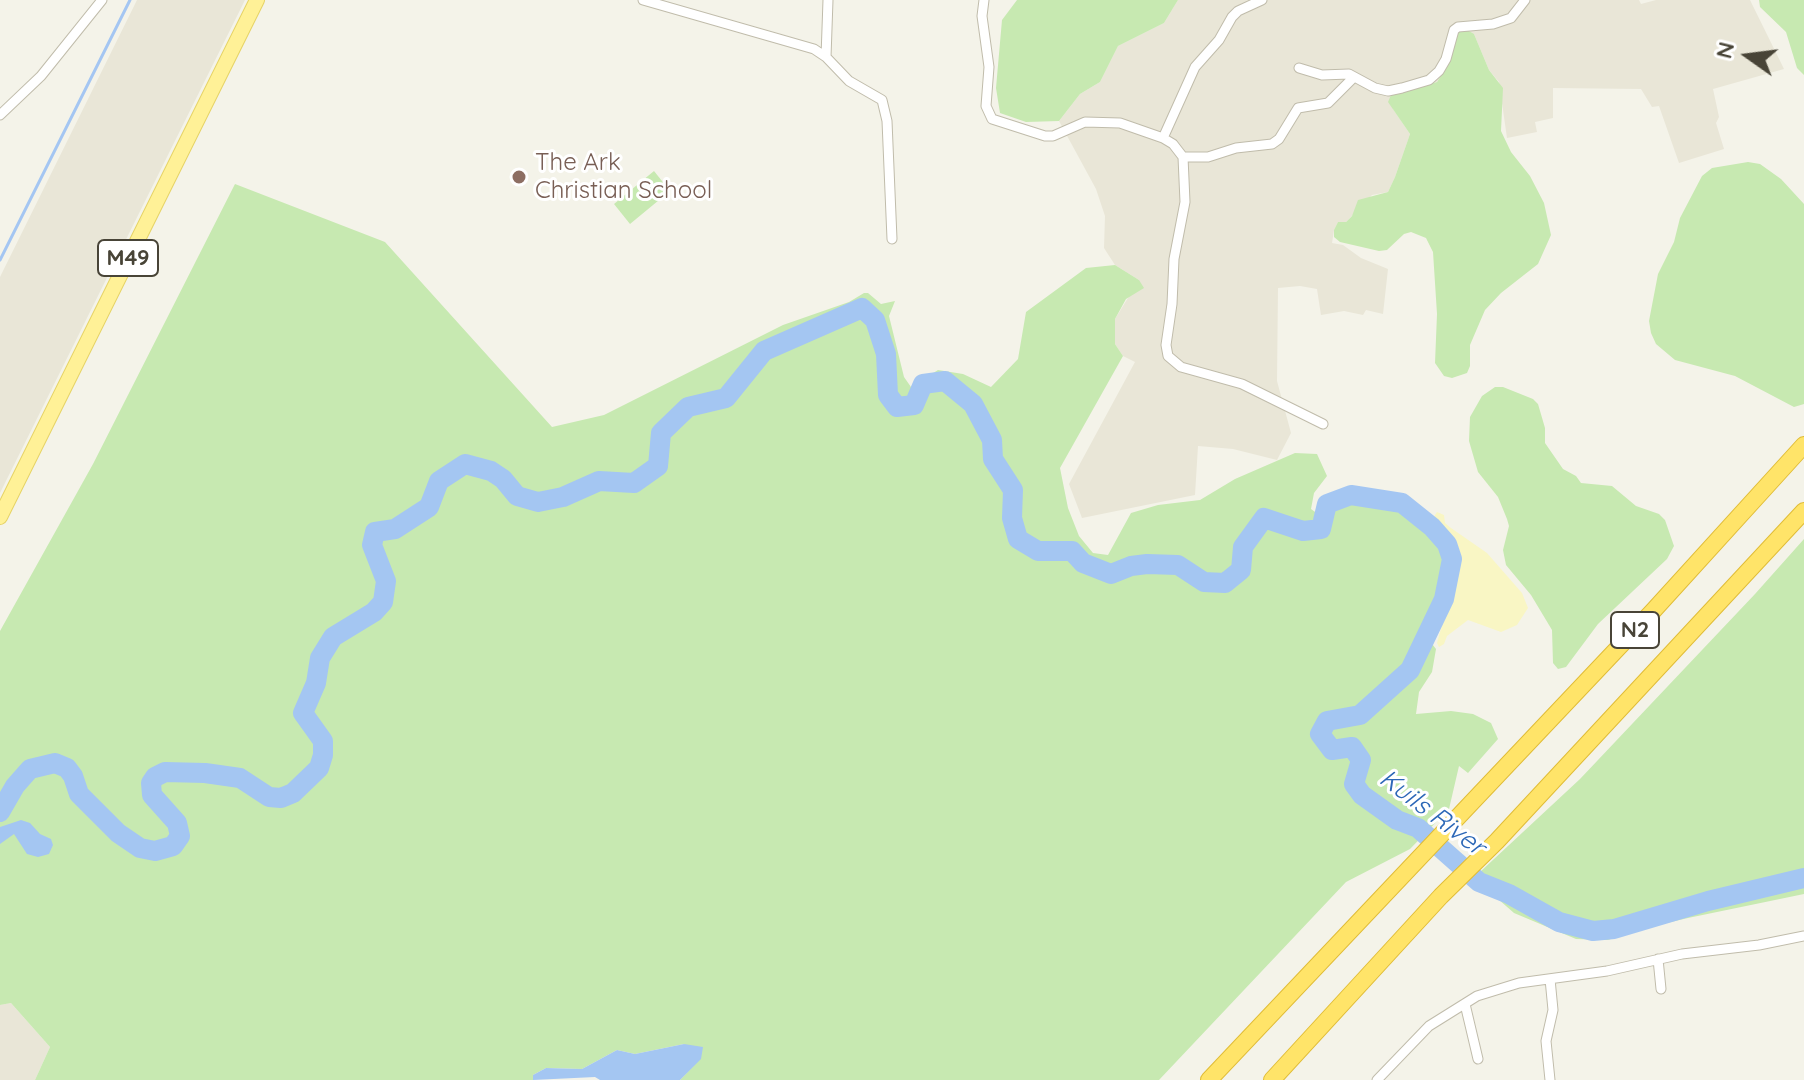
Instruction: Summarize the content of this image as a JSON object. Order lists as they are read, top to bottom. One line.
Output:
{"streets":{"highway":["N2"],"main road":["M49"]},"water":["Kuils River"],"places":["The Ark Christian School"],"north":"left"}
